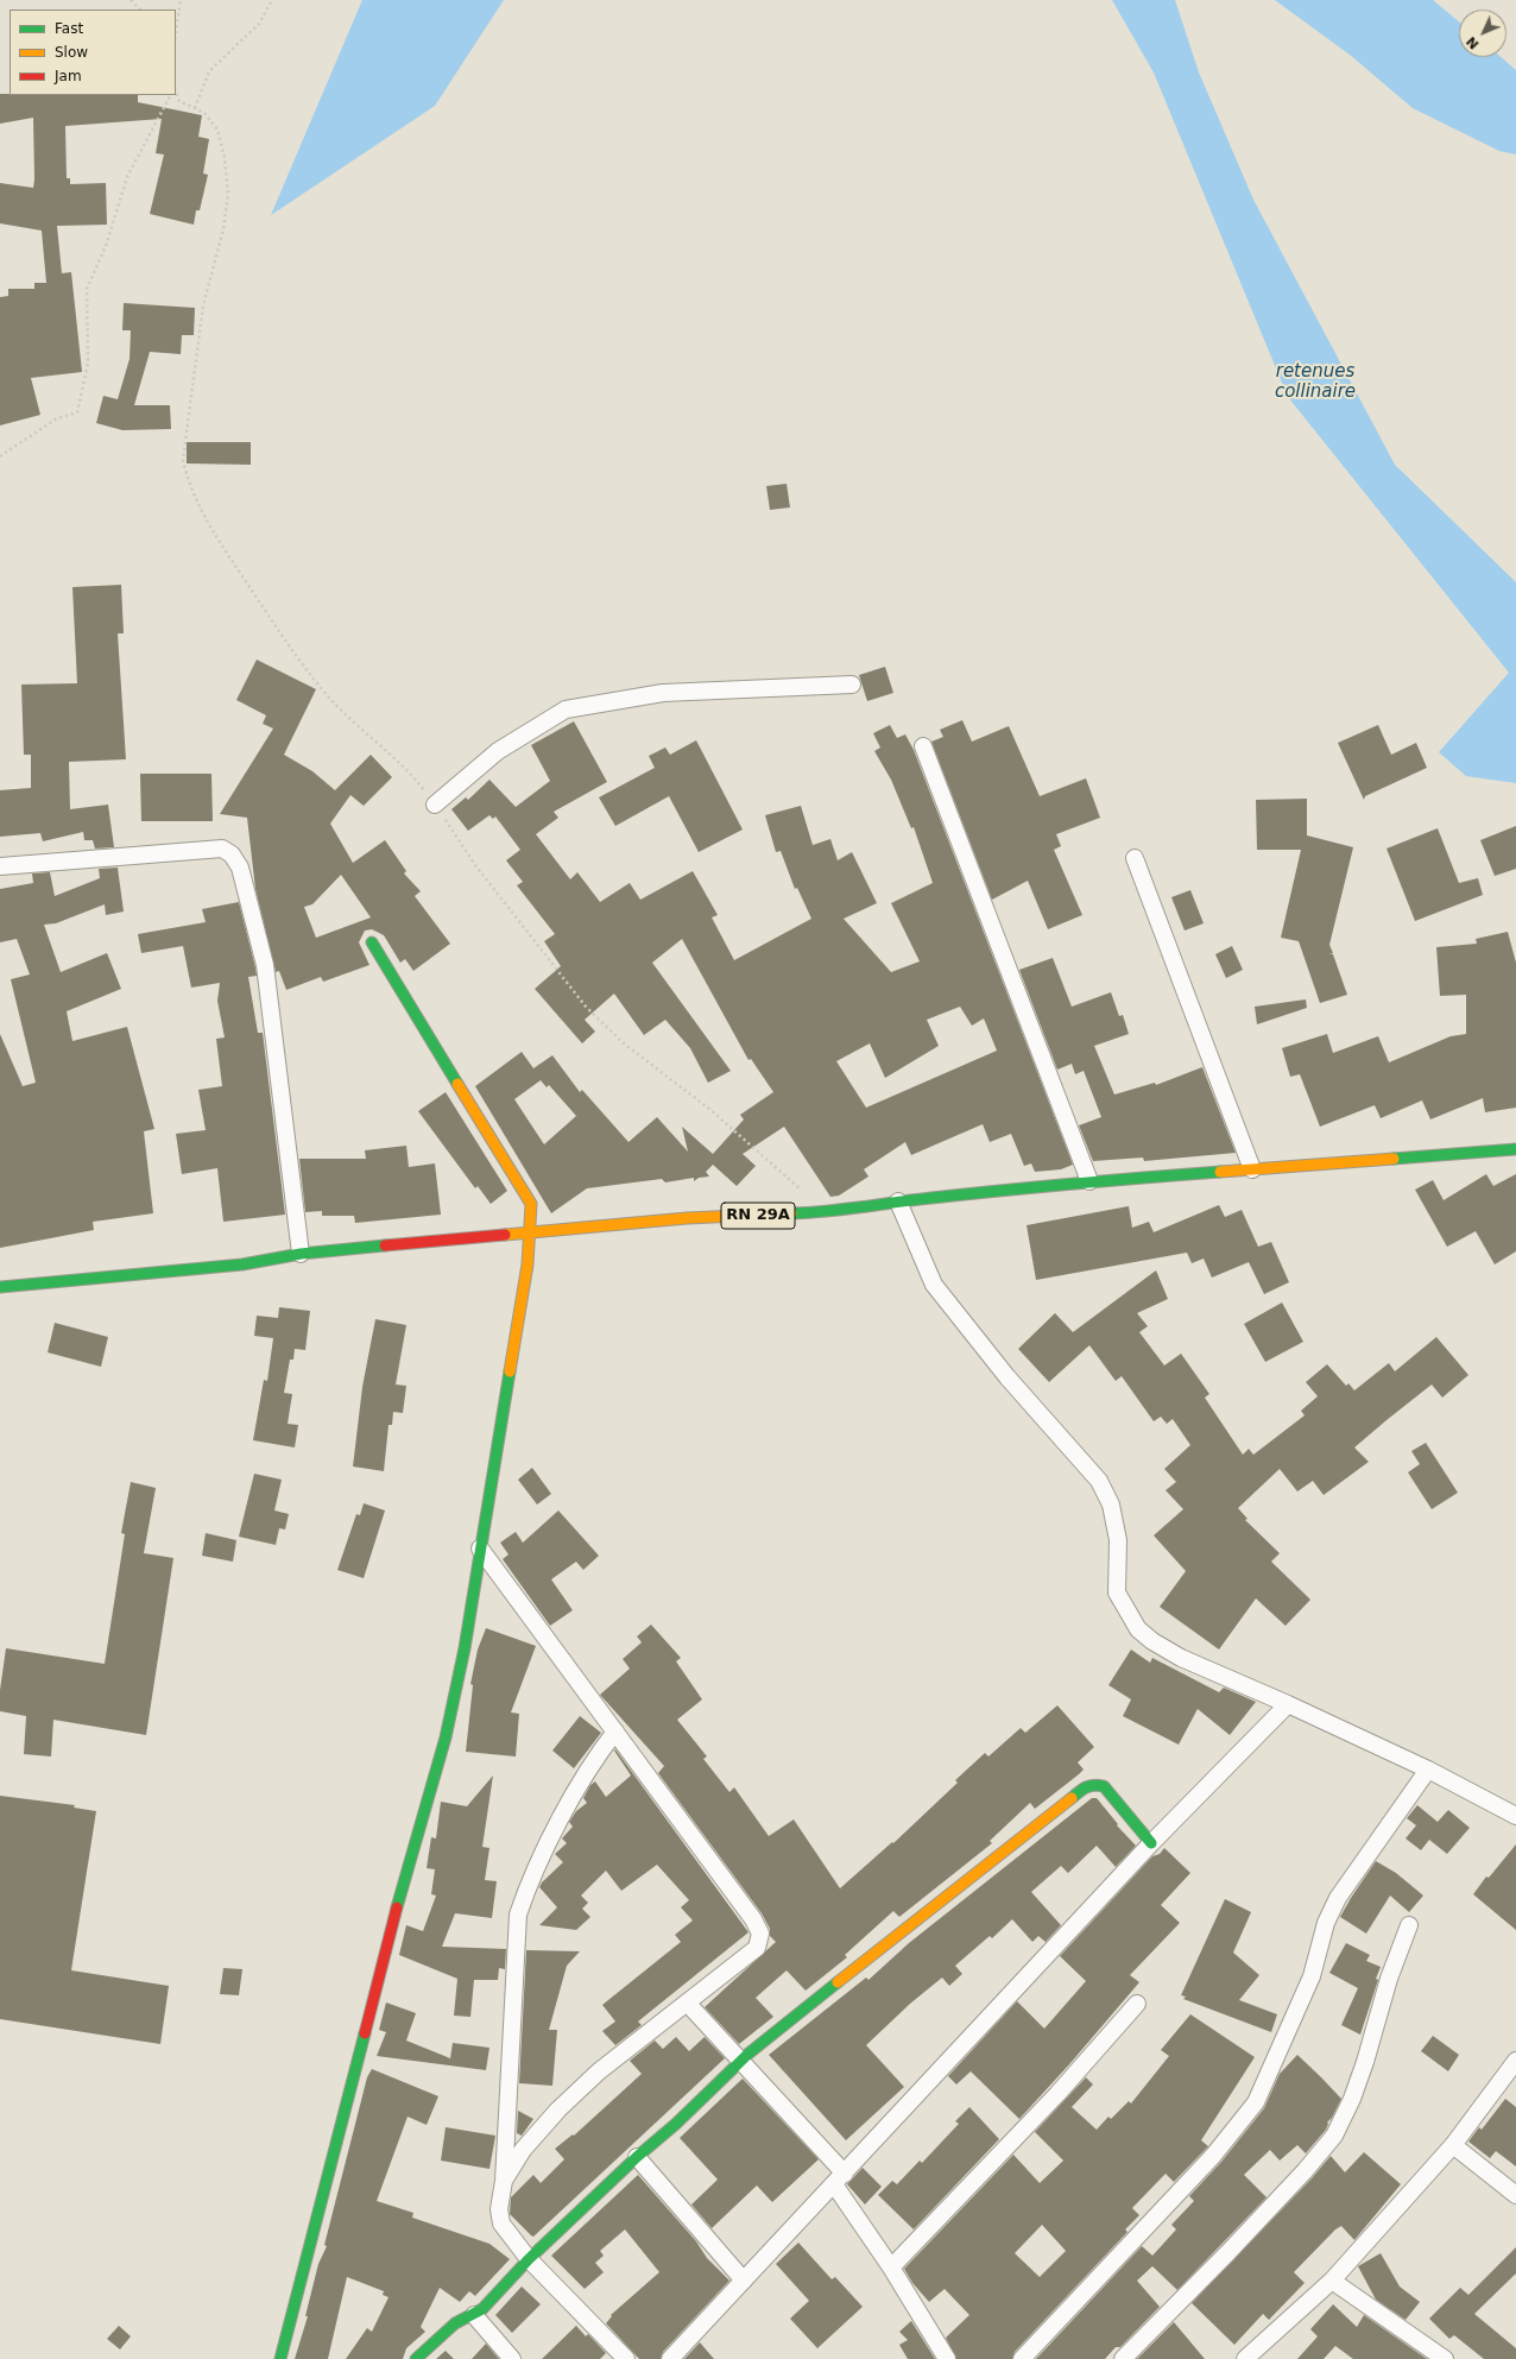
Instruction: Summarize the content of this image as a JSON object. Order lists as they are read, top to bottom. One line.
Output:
{"streets":{"street":["RN 29A"]},"water":["retenues collinaire"],"legend":["Fast","Slow","Jam"],"north":"bottom left"}
